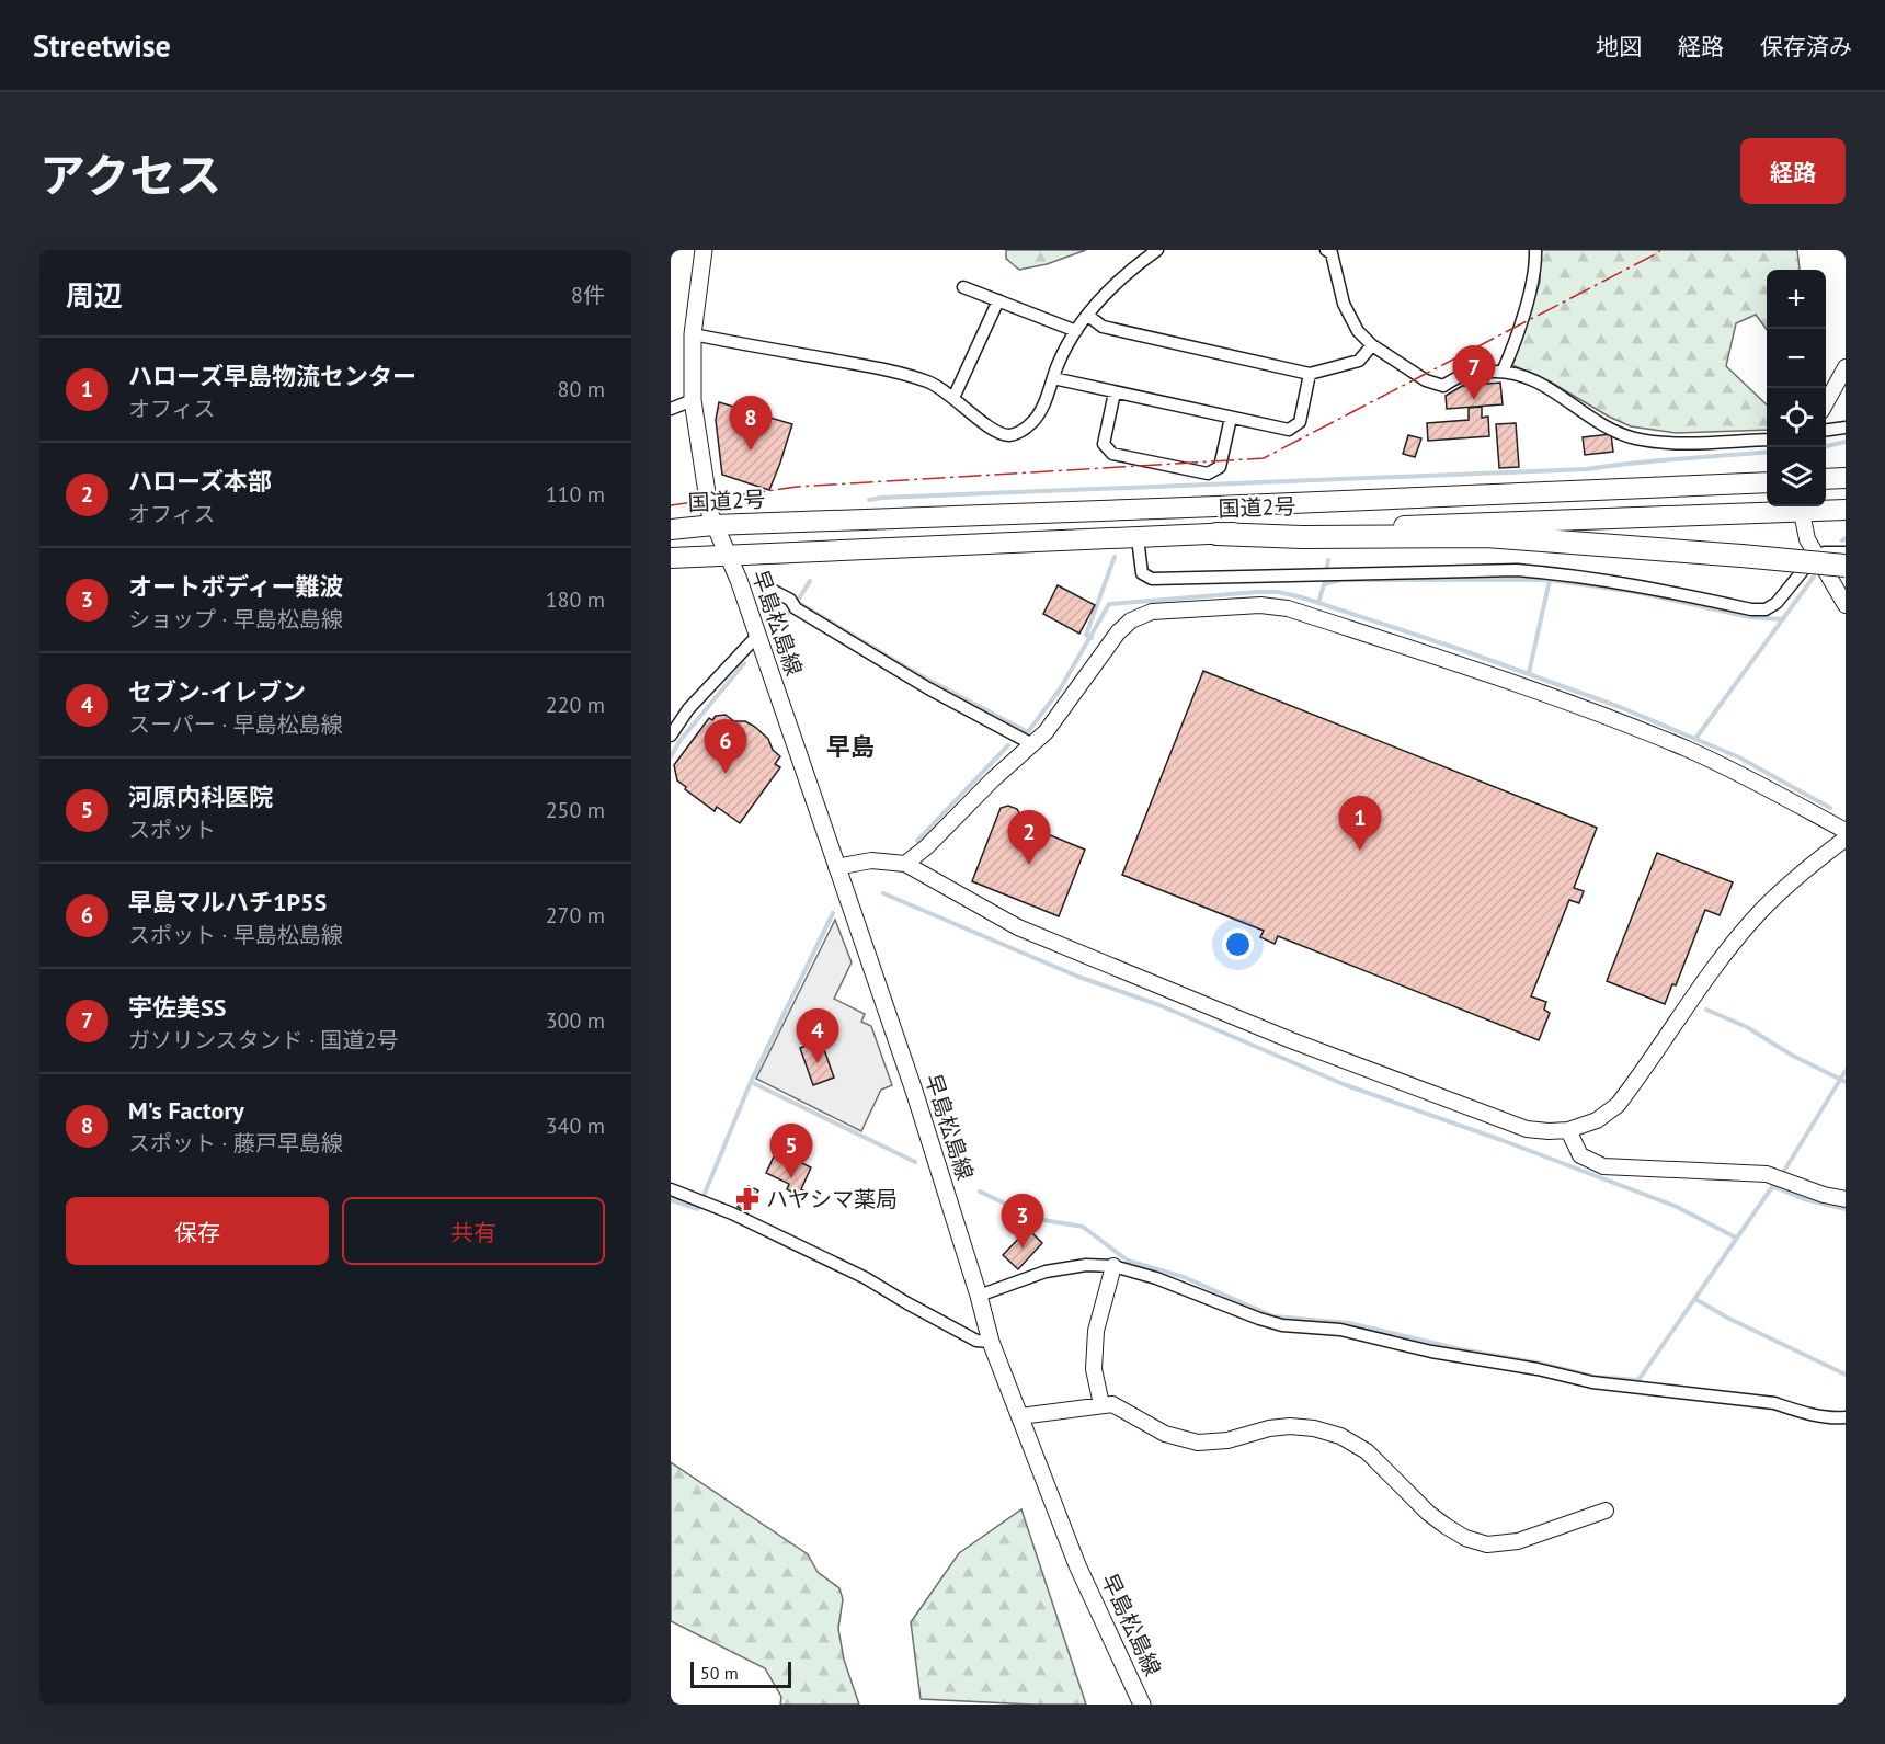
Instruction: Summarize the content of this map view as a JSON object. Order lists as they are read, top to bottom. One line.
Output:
{"streets":{"highway":["国道2号"],"main road":["早島松島線"]},"crossings":[["国道2号","早島松島線"]],"districts":["早島"],"places":{"pharmacy":["ハヤシマ薬局"]},"scale_bar":"50 m","page":{"header":"Streetwise","nav":["地図","経路","保存済み"],"title":"アクセス","buttons":["経路",["保存","共有"]],"heading":["周辺","8件"],"map_buttons":["+","−"],"list":[{"mark":"1","name":"ハローズ早島物流センター","note":"オフィス","value":"80 m"},{"mark":"2","name":"ハローズ本部","note":"オフィス","value":"110 m"},{"mark":"3","name":"オートボディー難波","note":"ショップ · 早島松島線","value":"180 m"},{"mark":"4","name":"セブン-イレブン","note":"スーパー · 早島松島線","value":"220 m"},{"mark":"5","name":"河原内科医院","note":"スポット","value":"250 m"},{"mark":"6","name":"早島マルハチ1P5S","note":"スポット · 早島松島線","value":"270 m"},{"mark":"7","name":"宇佐美SS","note":"ガソリンスタンド · 国道2号","value":"300 m"},{"mark":"8","name":"M's Factory","note":"スポット · 藤戸早島線","value":"340 m"}],"pins":["7","8","6","1","2","4","5","3"],"scale":"50 m"}}
